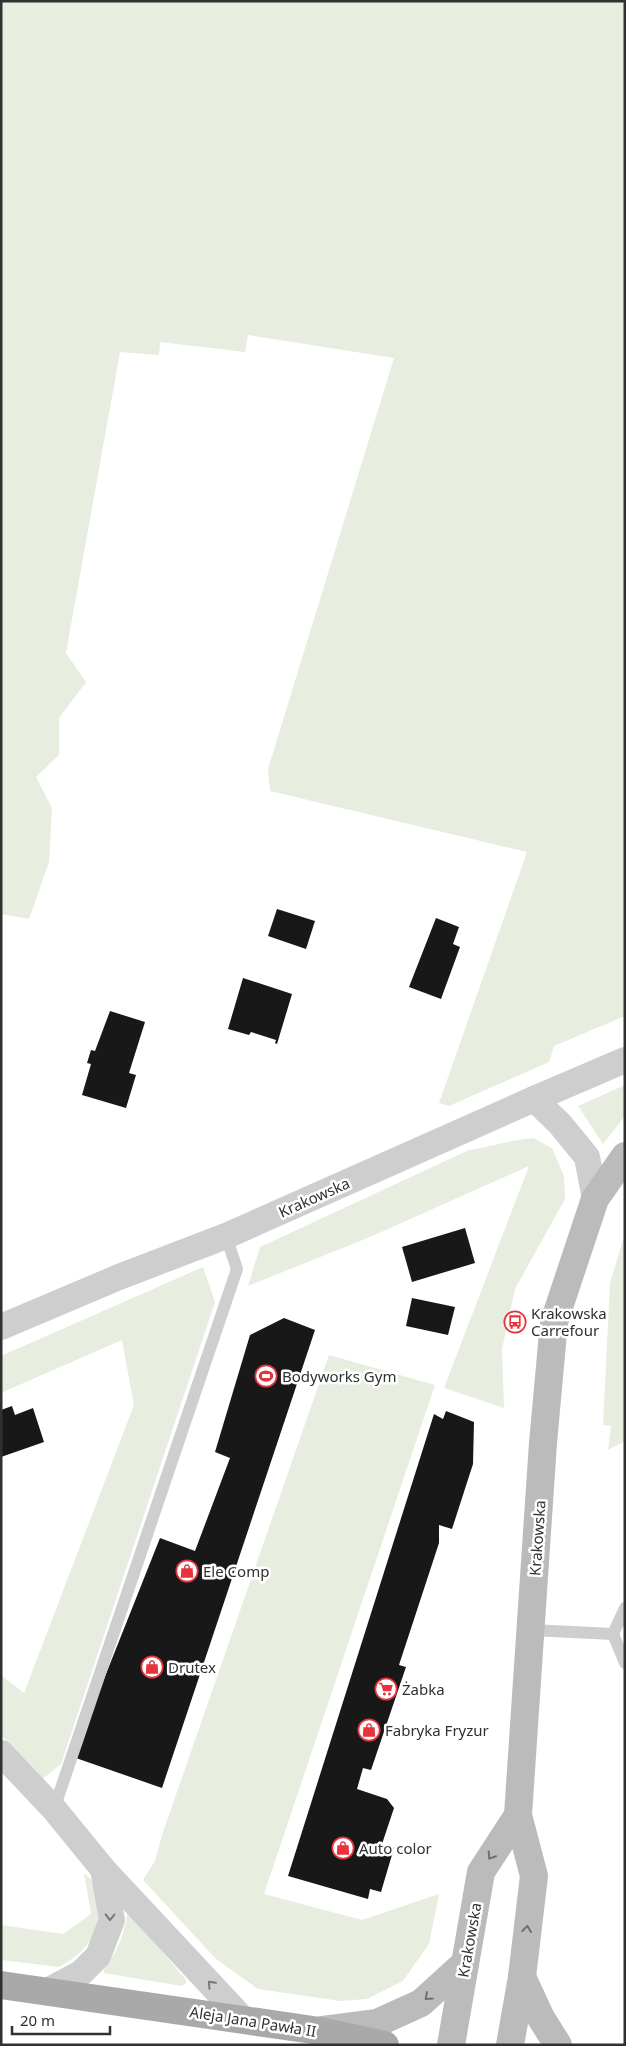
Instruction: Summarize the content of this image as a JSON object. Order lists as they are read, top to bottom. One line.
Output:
{"streets":{"main road":["Krakowska","Aleja Jana Pawła II"]},"places":{"bus stop":["Krakowska Carrefour"],"sports":["Bodyworks Gym"],"shop":["Ele Comp","Drutex","Fabryka Fryzur","Auto color"],"supermarket":["Żabka"]},"scale_bar":"20 m"}
